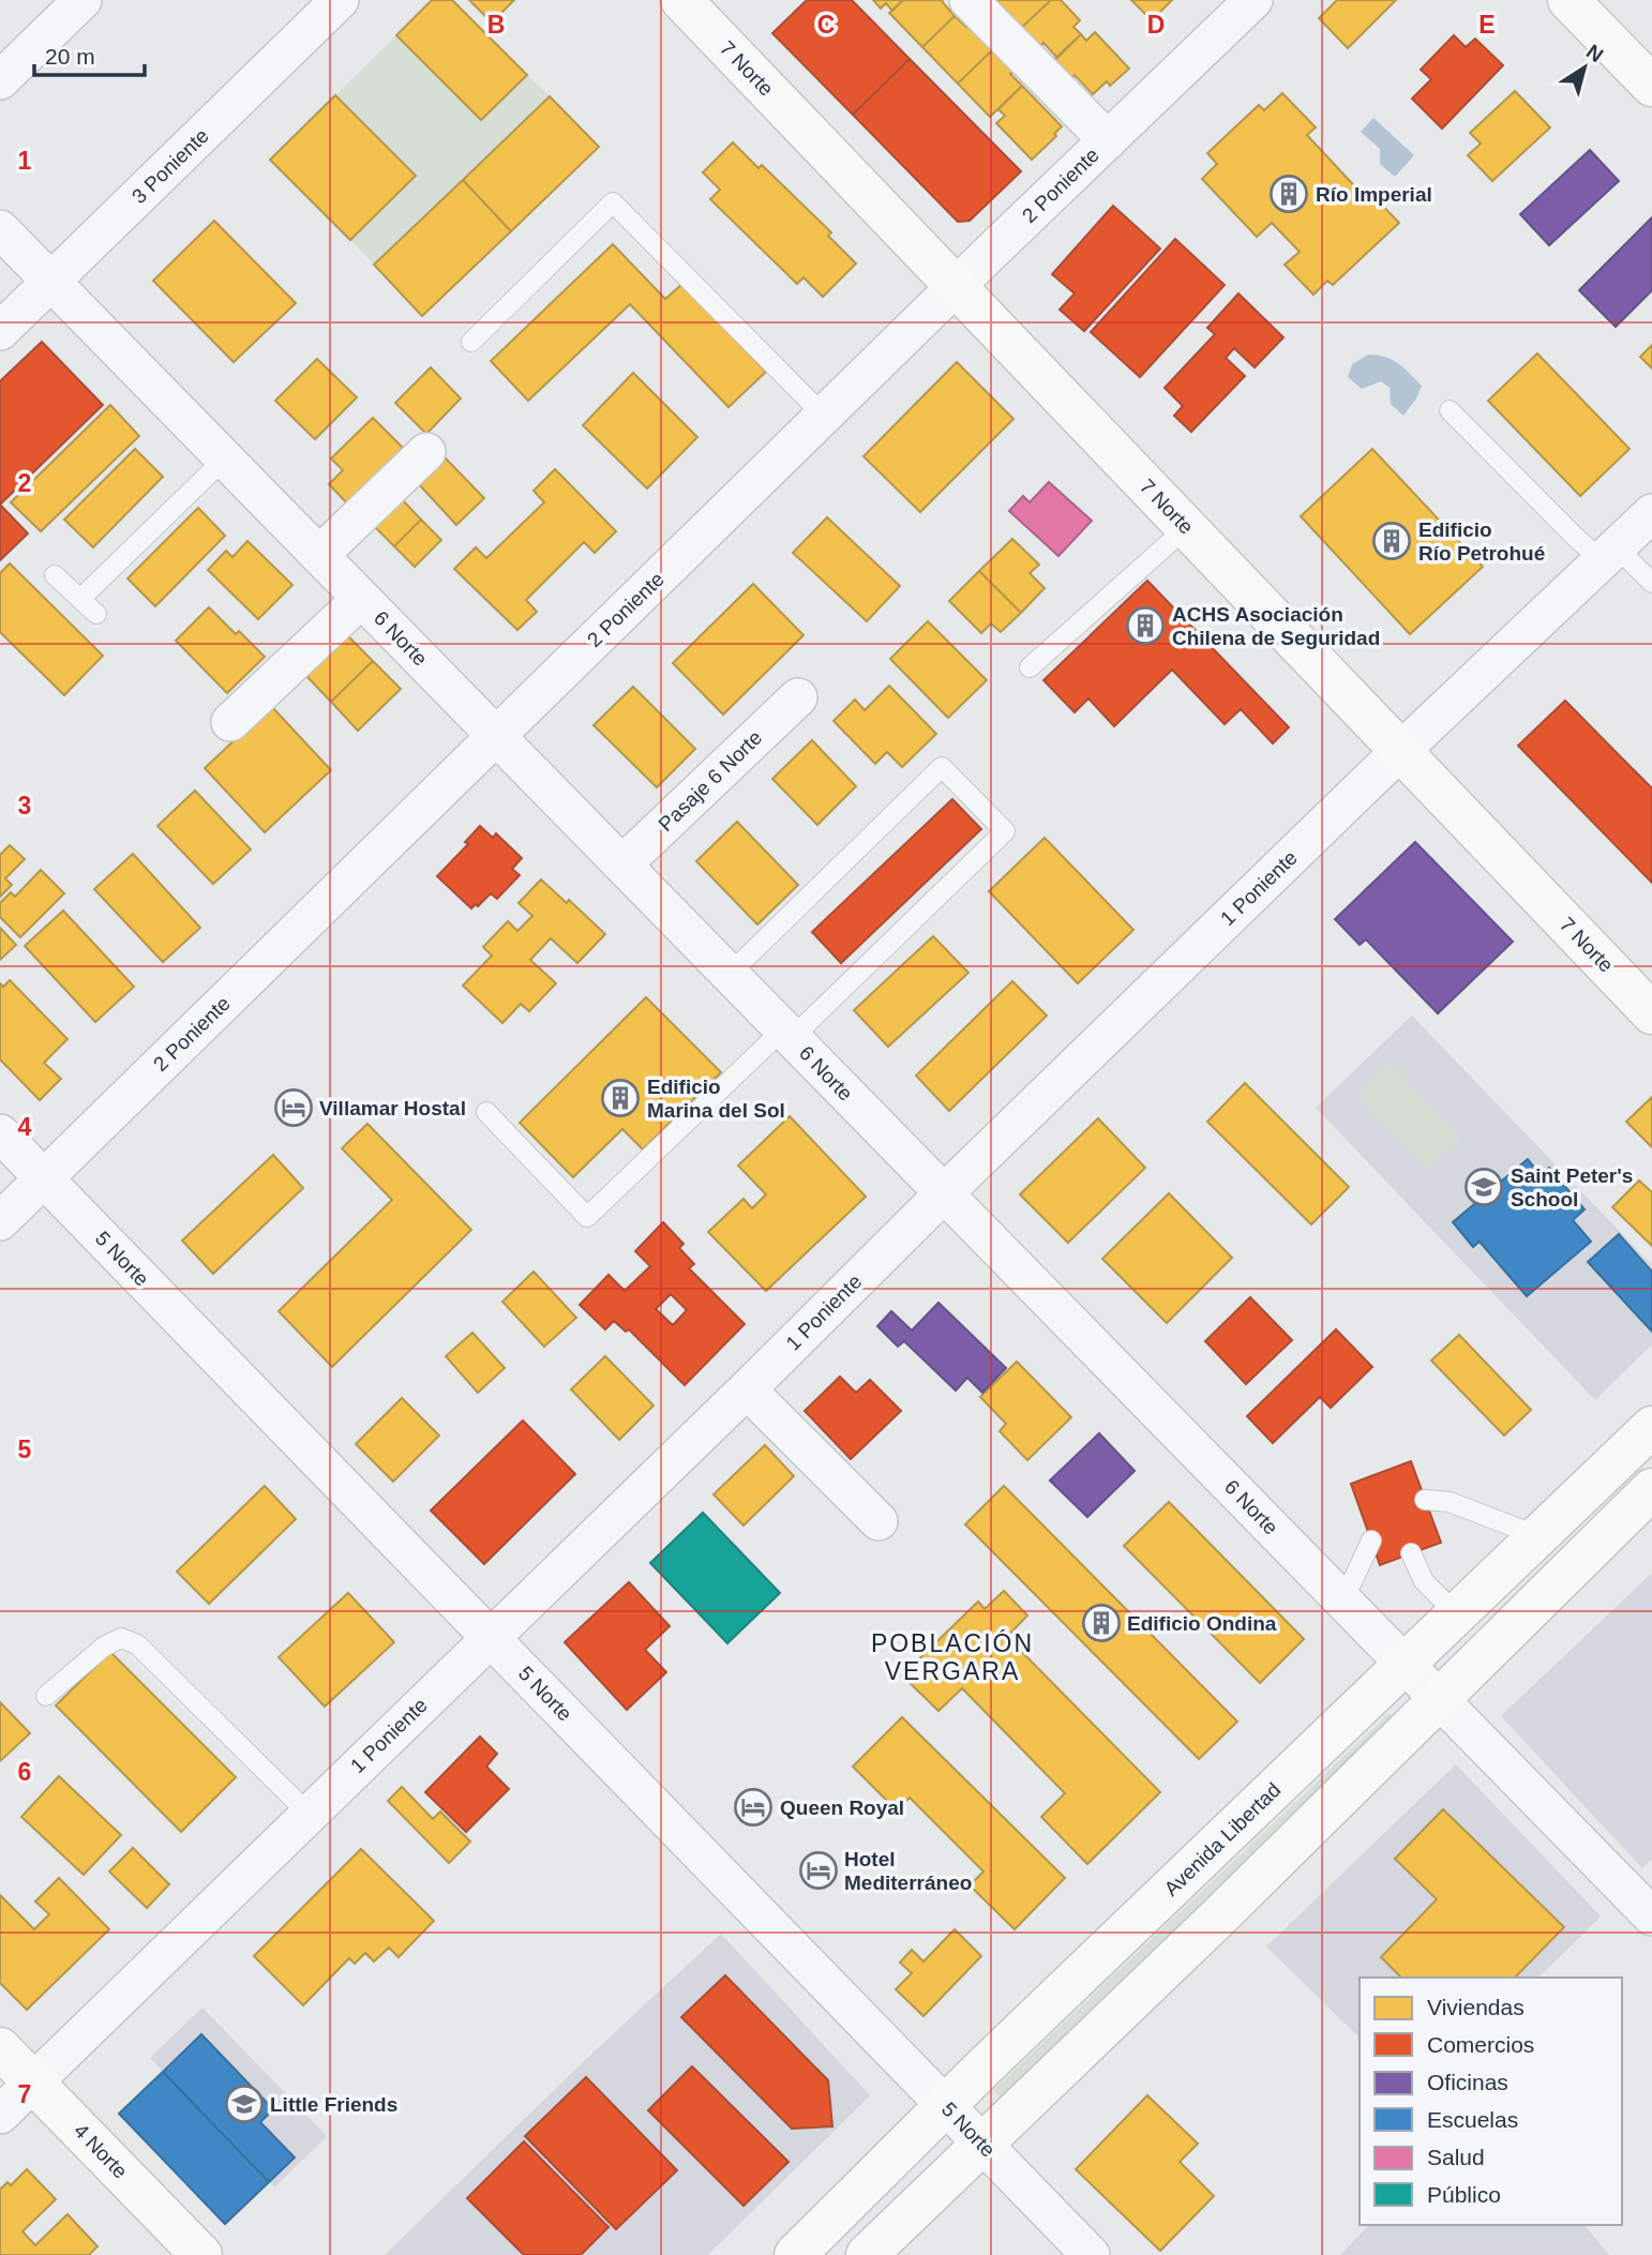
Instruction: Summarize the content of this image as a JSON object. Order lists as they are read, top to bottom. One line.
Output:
{"streets":{"main road":["7 Norte","Avenida Libertad","4 Norte"],"street":["3 Poniente","2 Poniente","6 Norte","Pasaje 6 Norte","1 Poniente","5 Norte"]},"crossings":[["7 Norte","2 Poniente"],["7 Norte","1 Poniente"],["3 Poniente","6 Norte"],["2 Poniente","6 Norte"],["2 Poniente","5 Norte"],["6 Norte","Pasaje 6 Norte"],["6 Norte","1 Poniente"],["6 Norte","Avenida Libertad"],["1 Poniente","5 Norte"],["1 Poniente","4 Norte"],["5 Norte","Avenida Libertad"]],"districts":["POBLACIÓN VERGARA"],"places":{"building":["Río Imperial","Edificio Río Petrohué","ACHS Asociación Chilena de Seguridad","Edificio Marina del Sol","Edificio Ondina"],"hotel":["Villamar Hostal","Queen Royal","Hotel Mediterráneo"],"school or university":["Saint Peter's School","Little Friends"]},"legend":["Viviendas","Comercios","Oficinas","Escuelas","Salud","Público"],"scale_bar":"20 m","north":"top right","grid":{"columns":["B","C","D","E"],"rows":["1","2","3","4","5","6","7"]}}
